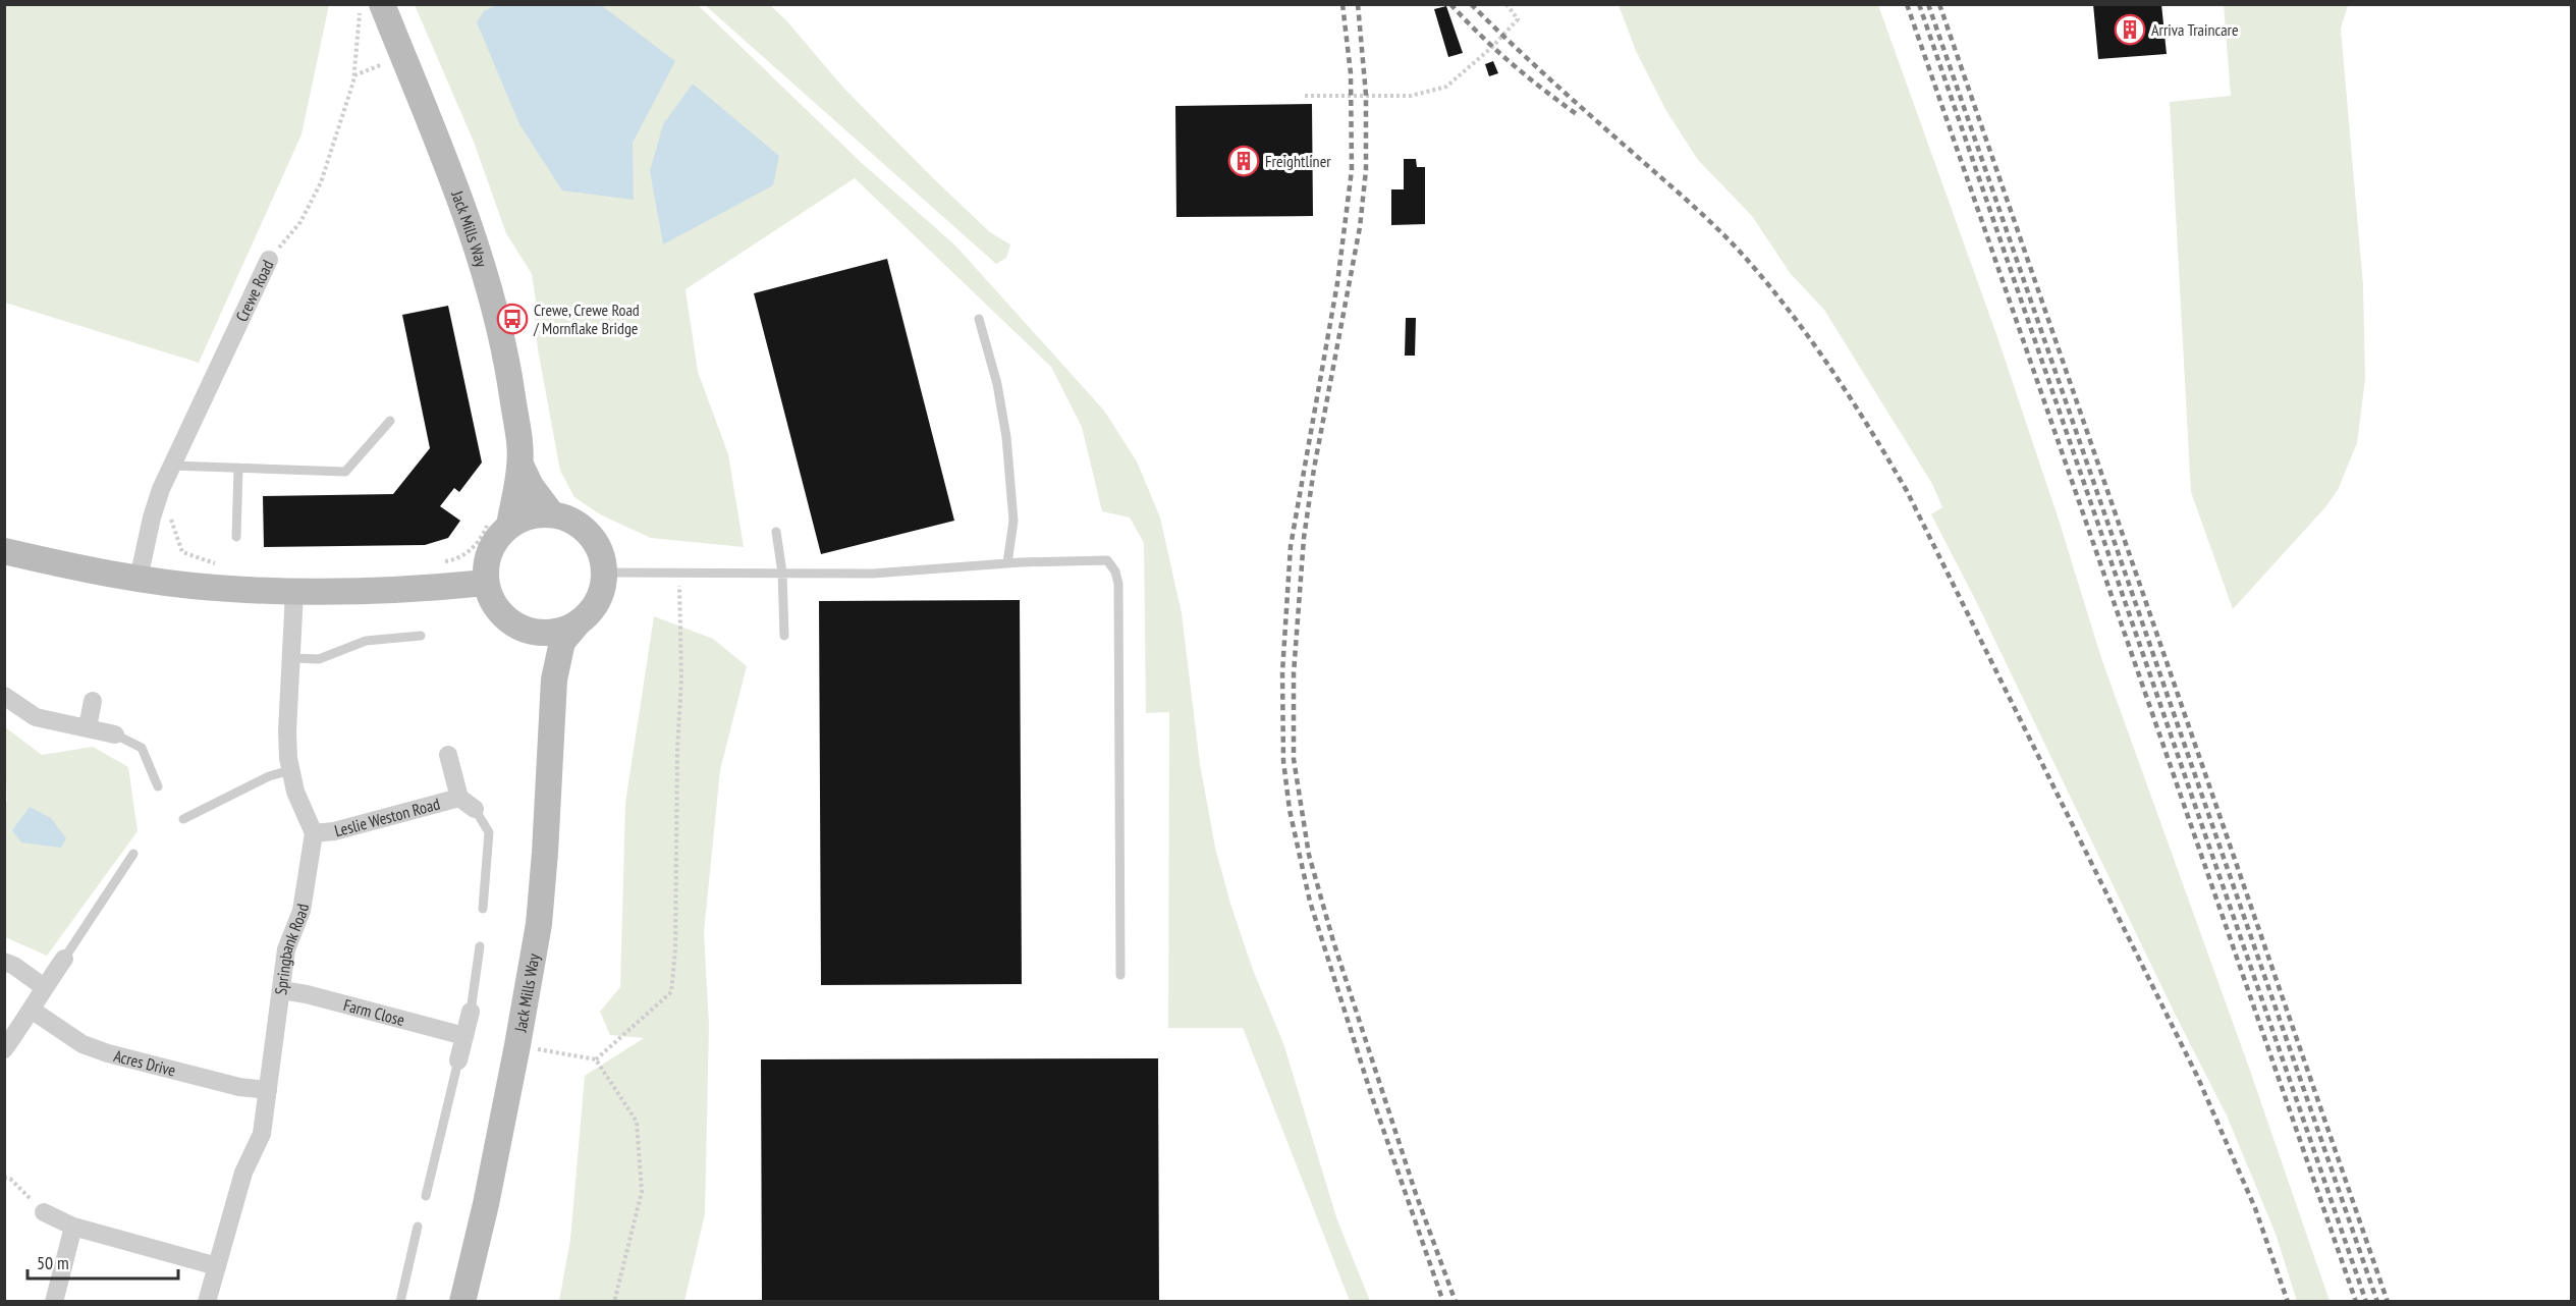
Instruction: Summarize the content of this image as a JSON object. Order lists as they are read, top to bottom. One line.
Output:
{"streets":{"main road":["Jack Mills Way"],"street":["Crewe Road","Leslie Weston Road","Springbank Road","Farm Close","Acres Drive"]},"crossings":[["Jack Mills Way","Crewe Road"],["Leslie Weston Road","Springbank Road"],["Springbank Road","Farm Close"],["Springbank Road","Acres Drive"]],"places":{"building":["Arriva Traincare","Freightliner"],"bus stop":["Crewe, Crewe Road / Mornflake Bridge"]},"scale_bar":"50 m"}
